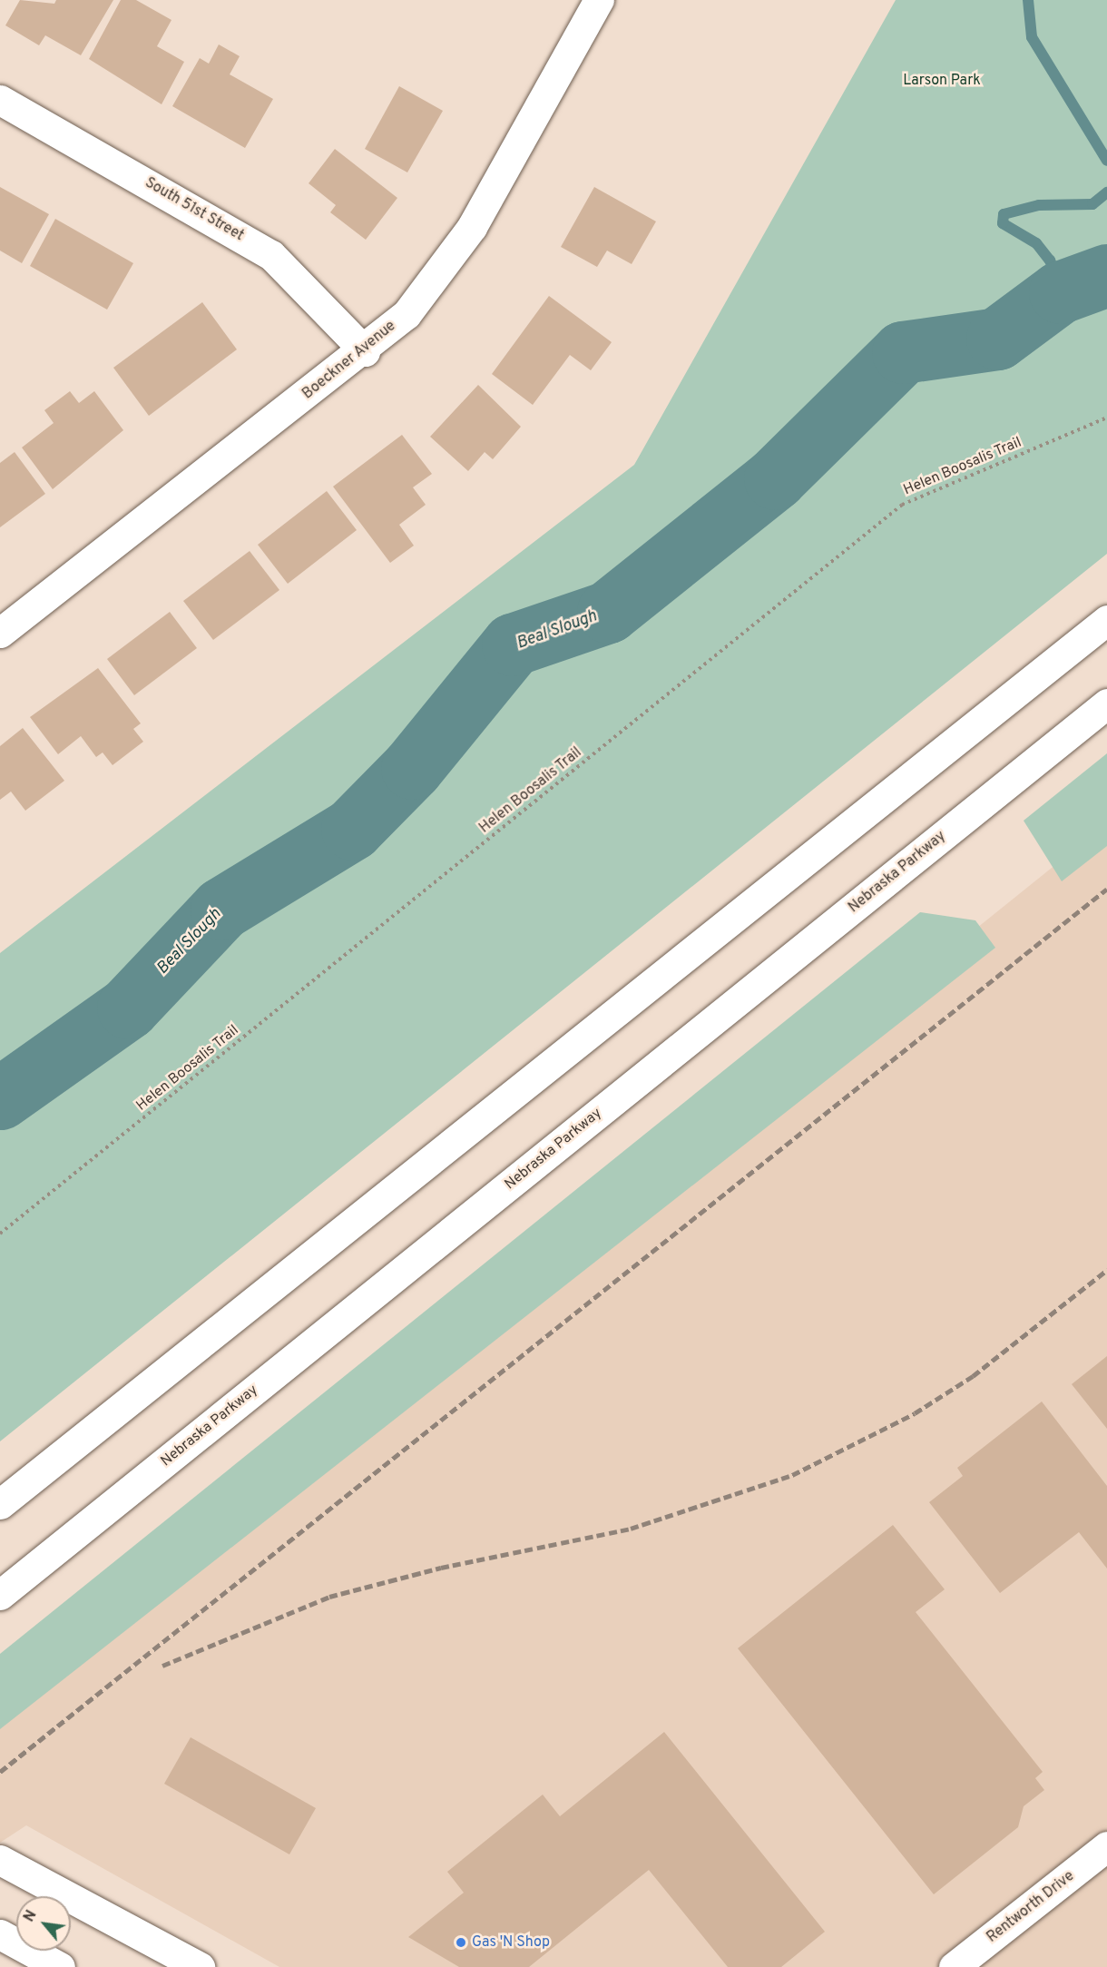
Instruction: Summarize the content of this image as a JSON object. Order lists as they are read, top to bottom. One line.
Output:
{"streets":{"main road":["South 51st Street","Boeckner Avenue","Nebraska Parkway","Rentworth Drive"],"path":["Helen Boosalis Trail"]},"crossings":[["South 51st Street","Boeckner Avenue"]],"water":["Beal Slough"],"parks":["Larson Park"],"places":["Gas 'N Shop"],"north":"top left"}
